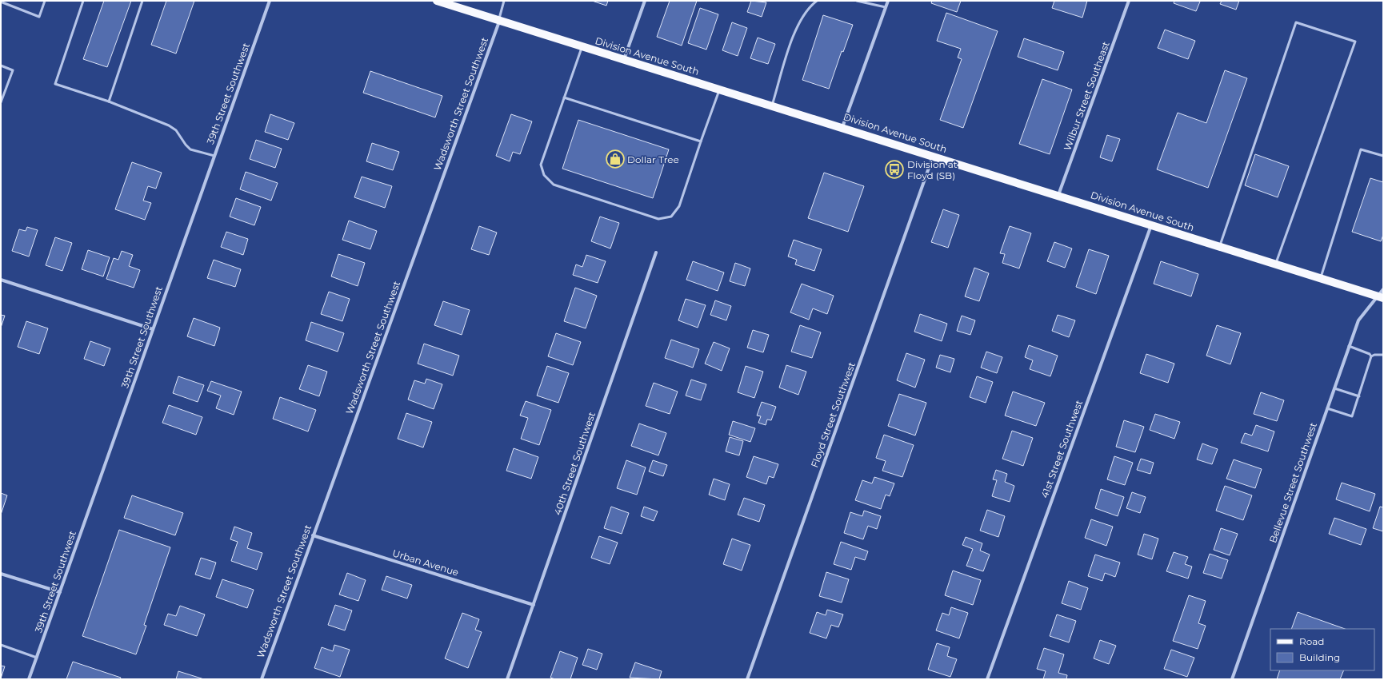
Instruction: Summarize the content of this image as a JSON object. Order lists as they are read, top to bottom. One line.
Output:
{"streets":{"main road":["Division Avenue South"],"street":["39th Street Southwest","Wilbur Street Southeast","Wadsworth Street Southwest","Floyd Street Southwest","41st Street Southwest","40th Street Southwest","Bellevue Street Southwest","Urban Avenue"]},"crossings":[["Division Avenue South","Wilbur Street Southeast"],["Division Avenue South","Wadsworth Street Southwest"],["Division Avenue South","Floyd Street Southwest"],["Division Avenue South","41st Street Southwest"],["Division Avenue South","Bellevue Street Southwest"],["Wadsworth Street Southwest","Urban Avenue"],["40th Street Southwest","Urban Avenue"]],"places":{"shop":["Dollar Tree"],"bus stop":["Division at Floyd (SB)"]},"legend":["Road","Building"]}
